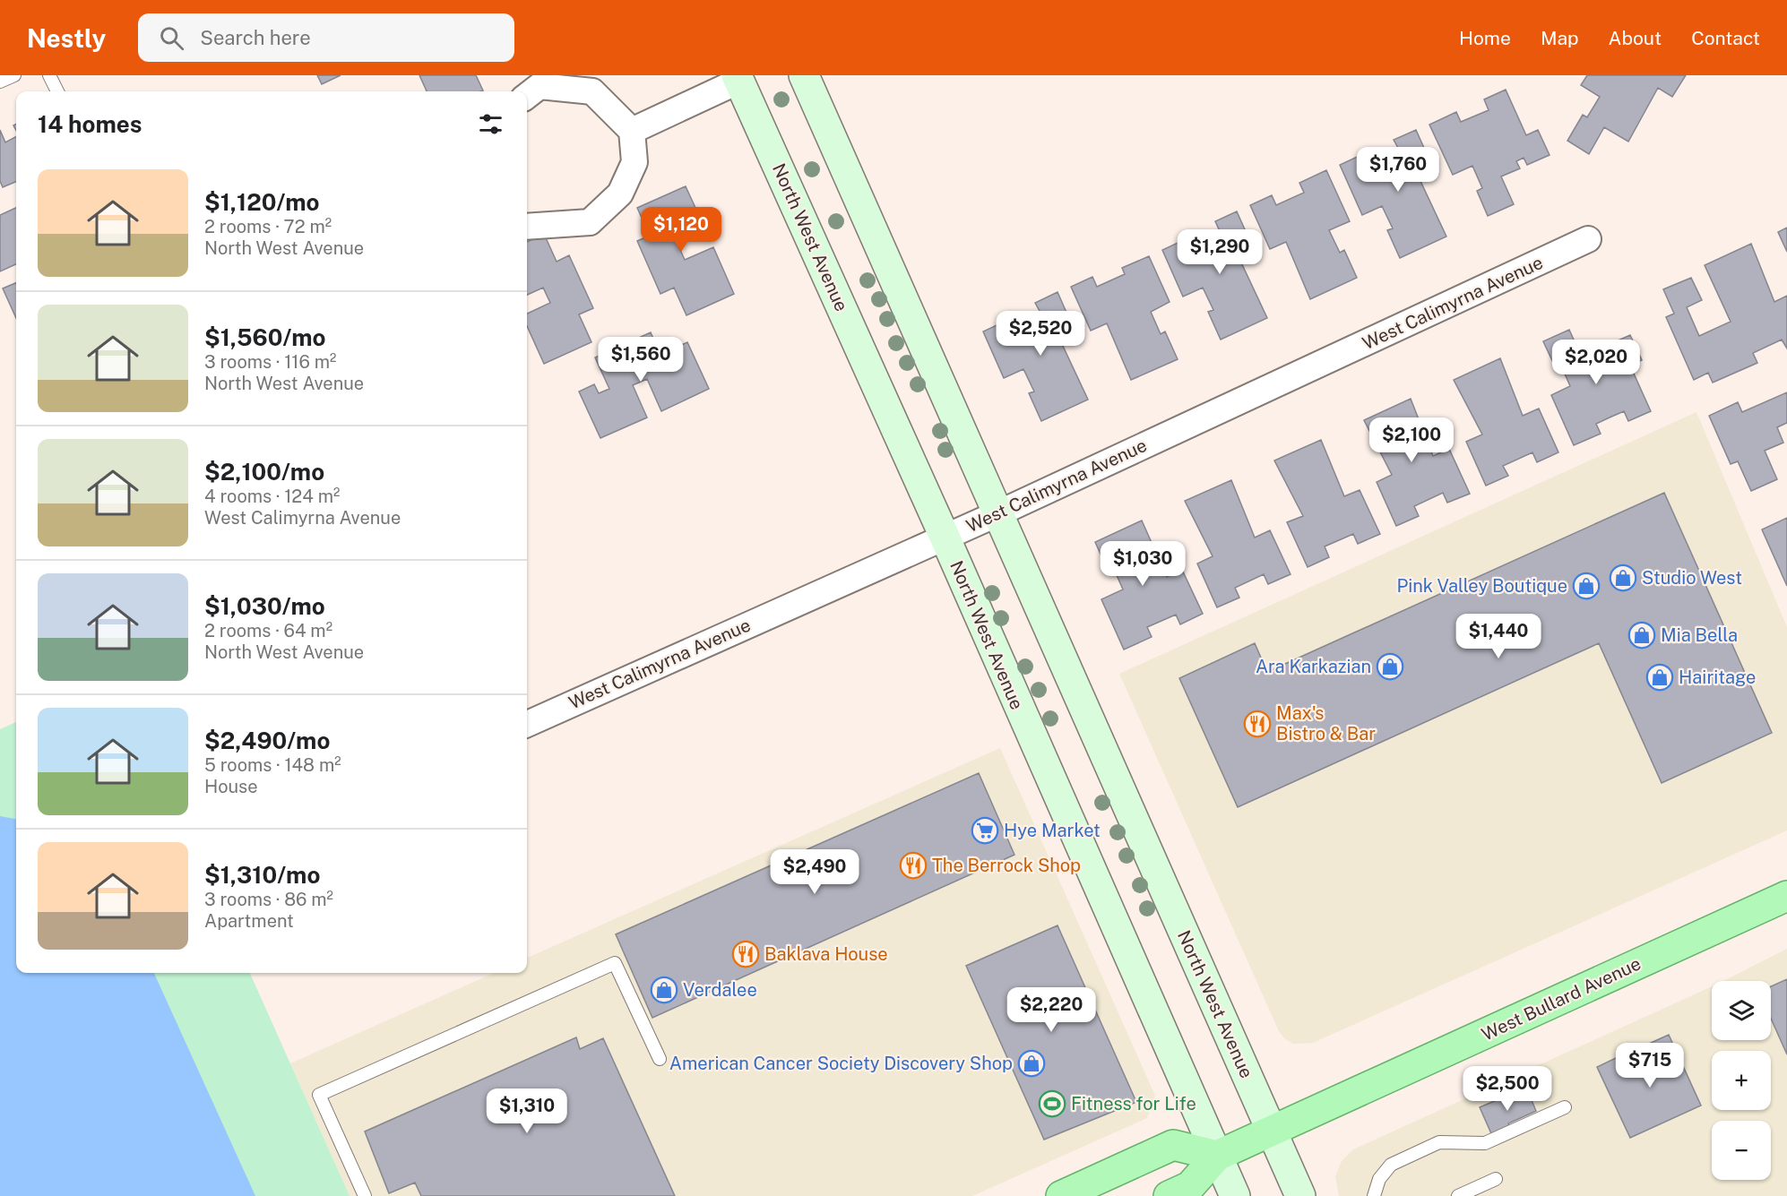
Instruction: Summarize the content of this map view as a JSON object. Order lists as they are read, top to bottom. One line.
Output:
{"streets":{"main road":["North West Avenue","West Bullard Avenue"],"street":["West Calimyrna Avenue"]},"crossings":[["North West Avenue","West Calimyrna Avenue"],["North West Avenue","West Bullard Avenue"]],"places":{"shop":["Studio West","Pink Valley Boutique","Mia Bella","Ara Karkazian","Hairitage","Verdalee","American Cancer Society Discovery Shop"],"restaurant":["Max's Bistro & Bar","The Berrock Shop","Baklava House"],"supermarket":["Hye Market"],"sports":["Fitness for Life"]},"page":{"header":"Nestly","search":"Search here","nav":["Home","Map","About","Contact"],"heading":"14 homes","price":["$1,760","$1,120","$1,290","$2,520","$1,560","$2,020","$2,100","$1,030","$1,440","$2,490","$2,220","$715","$2,500","$1,310"],"list":[{"name":"$1,120/mo","note":"2 rooms · 72 m² · North West Avenue"},{"name":"$1,560/mo","note":"3 rooms · 116 m² · North West Avenue"},{"name":"$2,100/mo","note":"4 rooms · 124 m² · West Calimyrna Avenue"},{"name":"$1,030/mo","note":"2 rooms · 64 m² · North West Avenue"},{"name":"$2,490/mo","note":"5 rooms · 148 m² · House"},{"name":"$1,310/mo","note":"3 rooms · 86 m² · Apartment"}],"map_buttons":["+","−"]}}
